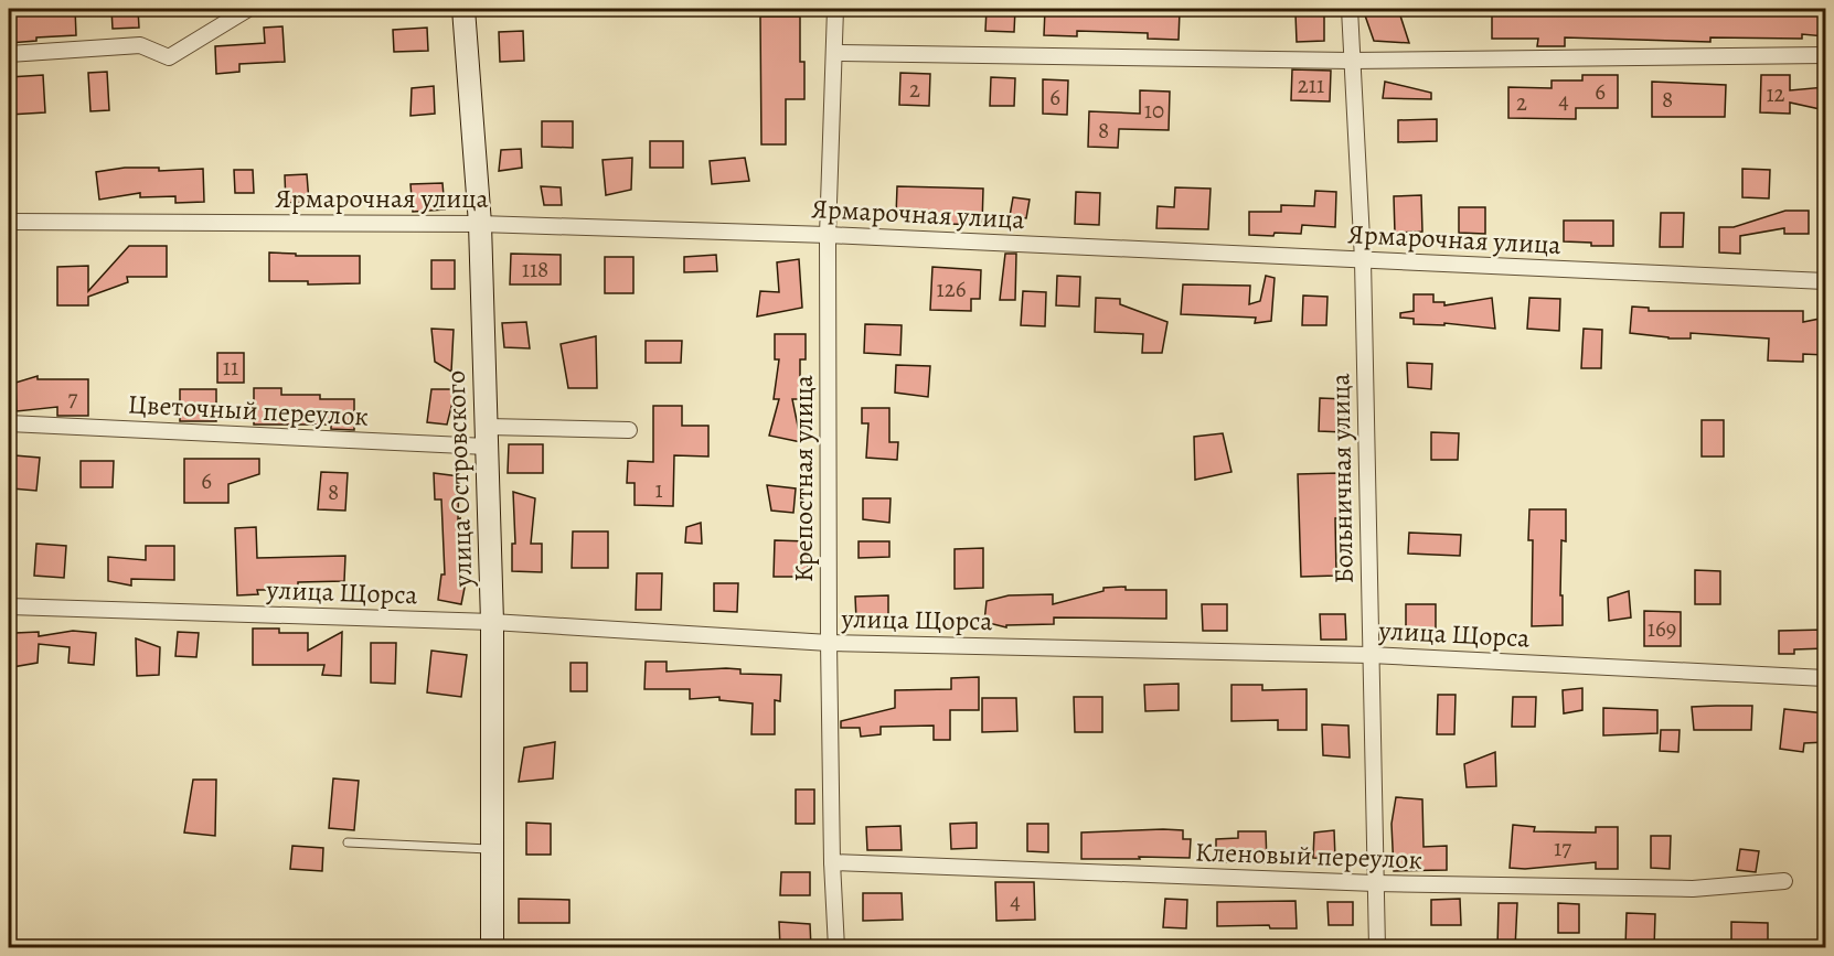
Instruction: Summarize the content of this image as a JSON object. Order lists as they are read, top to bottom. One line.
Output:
{"streets":{"street":["Ярмарочная улица","Цветочный переулок","улица Островского","Крепостная улица","Больничная улица","улица Щорса","Кленовый переулок"]},"crossings":[["Ярмарочная улица","улица Островского"],["Ярмарочная улица","Крепостная улица"],["Ярмарочная улица","Больничная улица"],["Цветочный переулок","улица Островского"],["улица Островского","улица Щорса"],["Крепостная улица","улица Щорса"],["Крепостная улица","Кленовый переулок"],["Больничная улица","улица Щорса"],["Больничная улица","Кленовый переулок"]],"house_numbers":["211","2","6","12","6","8","4","2","10","8","118","126","11","7","6","1","8","169","17","4"]}
